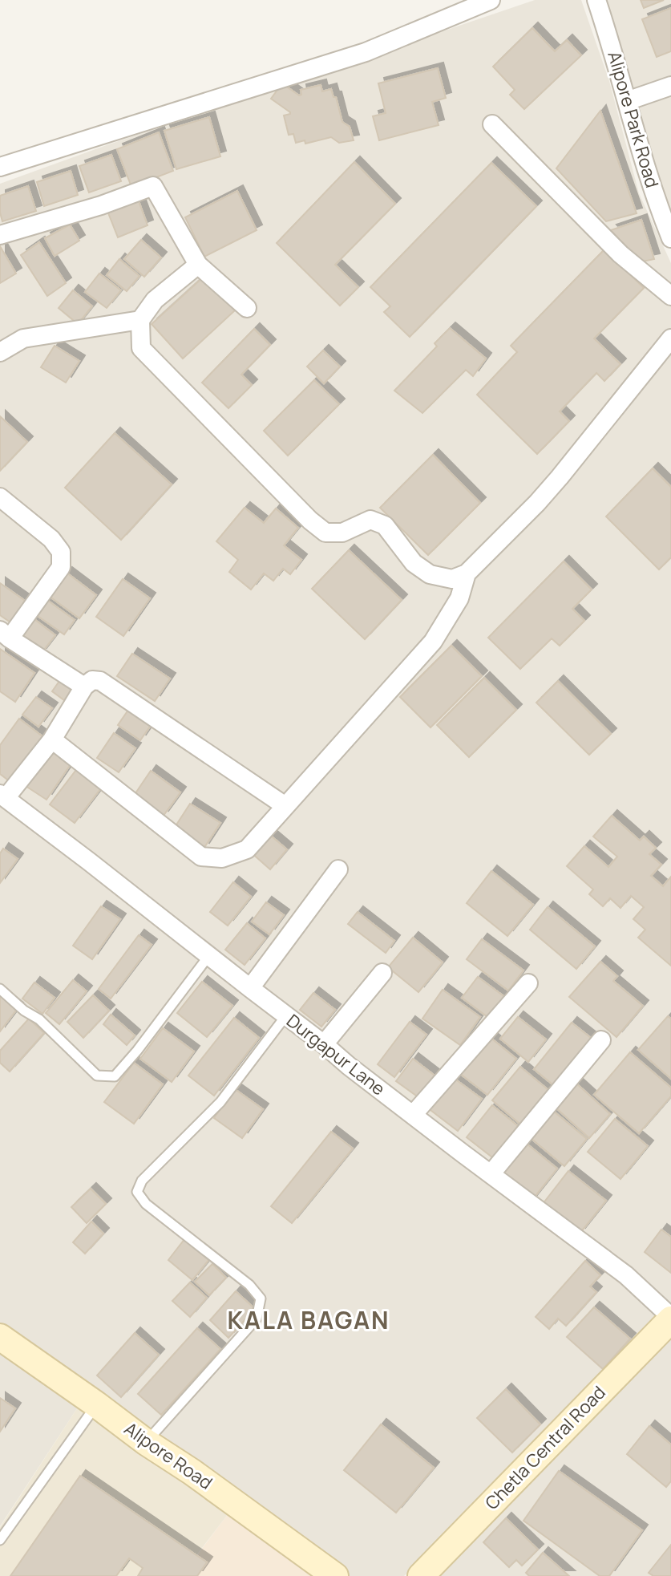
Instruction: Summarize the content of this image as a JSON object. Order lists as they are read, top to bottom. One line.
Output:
{"streets":{"main road":["Chetla Central Road","Alipore Road"],"street":["Alipore Park Road","Durgapur Lane"]},"crossings":[["Durgapur Lane","Chetla Central Road"]],"districts":["KALA BAGAN"]}
